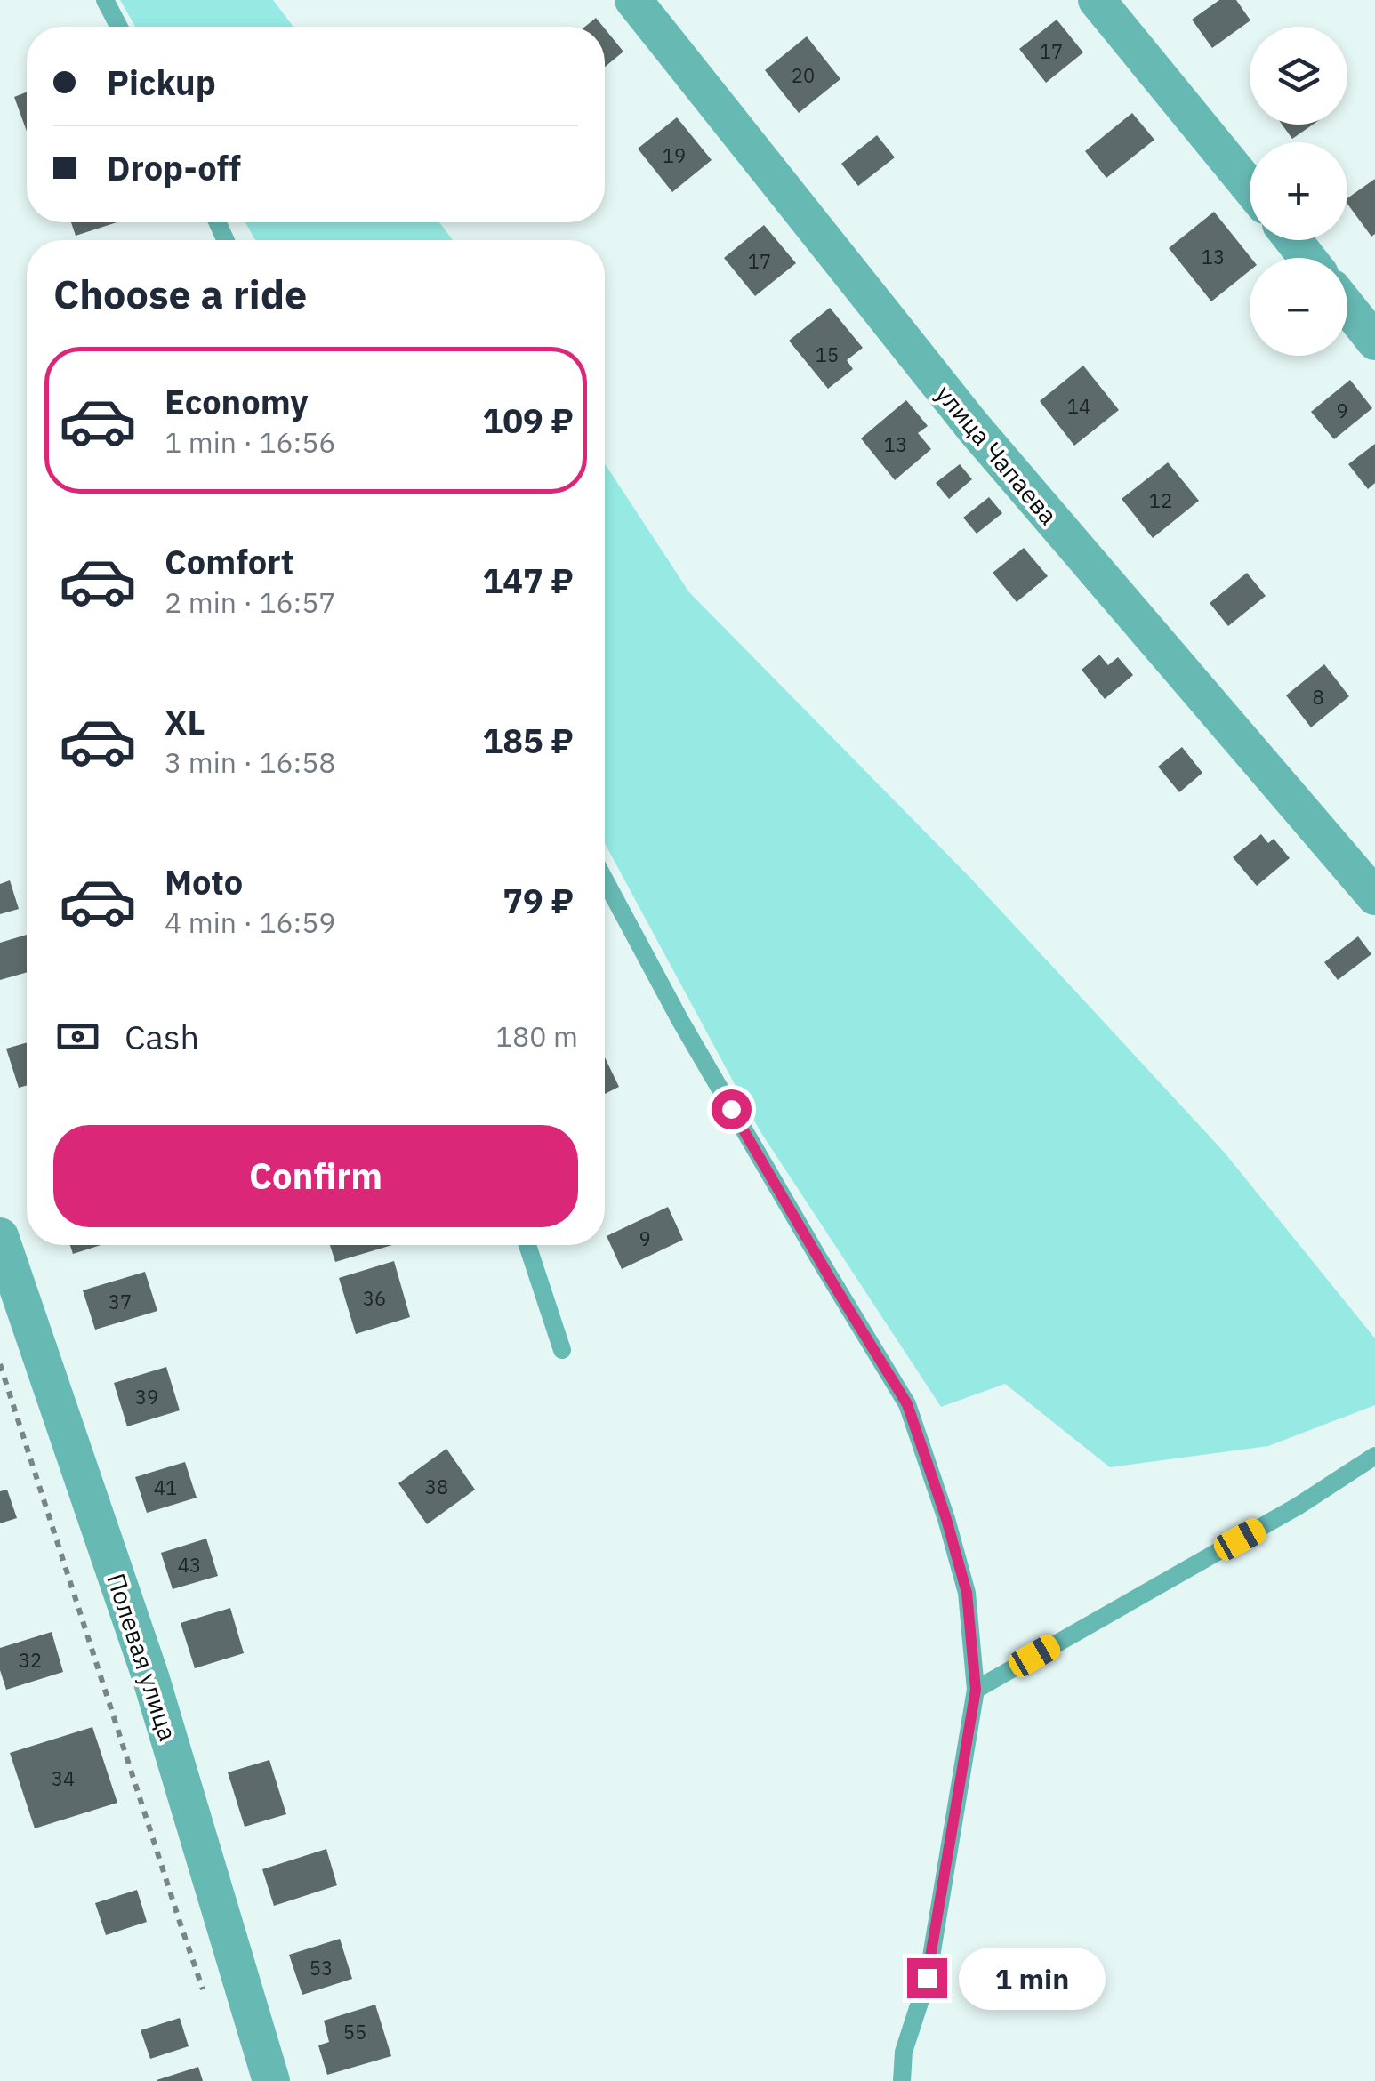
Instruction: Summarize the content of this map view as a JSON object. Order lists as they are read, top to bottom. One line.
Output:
{"streets":{"street":["улица Чапаева","Полевая улица"]},"house_numbers":["17","20","19","13","17","15","14","9","13","12","8","9","36","37","39","38","41","43","32","34","53","55"],"page":{"map_buttons":["+","−"],"banner":["Pickup","Drop-off"],"heading":"Choose a ride","list":[{"name":"Economy","note":"1 min · 16:56","value":"109 ₽"},{"name":"Comfort","note":"2 min · 16:57","value":"147 ₽"},{"name":"XL","note":"3 min · 16:58","value":"185 ₽"},{"name":"Moto","note":"4 min · 16:59","value":"79 ₽"}],"pay":["Cash","180 m"],"buttons":"Confirm","bubble":"1 min"}}
